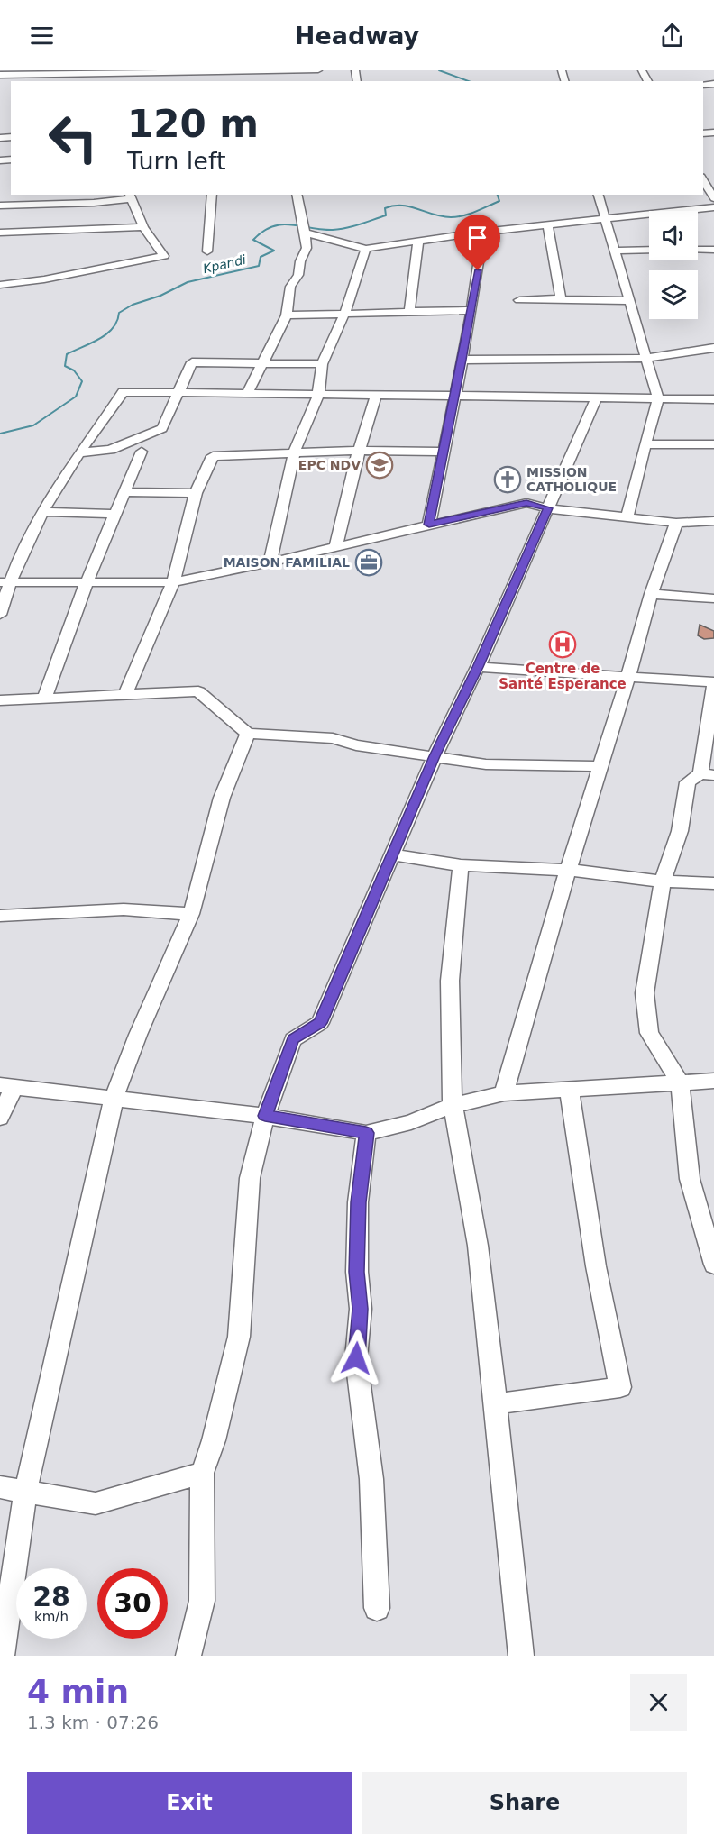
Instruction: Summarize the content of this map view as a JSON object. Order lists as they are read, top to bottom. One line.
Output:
{"water":["Kpandi"],"places":{"school or university":["EPC NDV"],"church":["MISSION CATHOLIQUE"],"office":["MAISON FAMILIAL"],"hospital":["Centre de Santé Esperance"]},"page":{"header":"Headway","turn":["120 m","Turn left"],"speed":"28 km/h","limit":"30","heading":["4 min","1.3 km · 07:26"],"buttons":["Exit","Share"]}}
